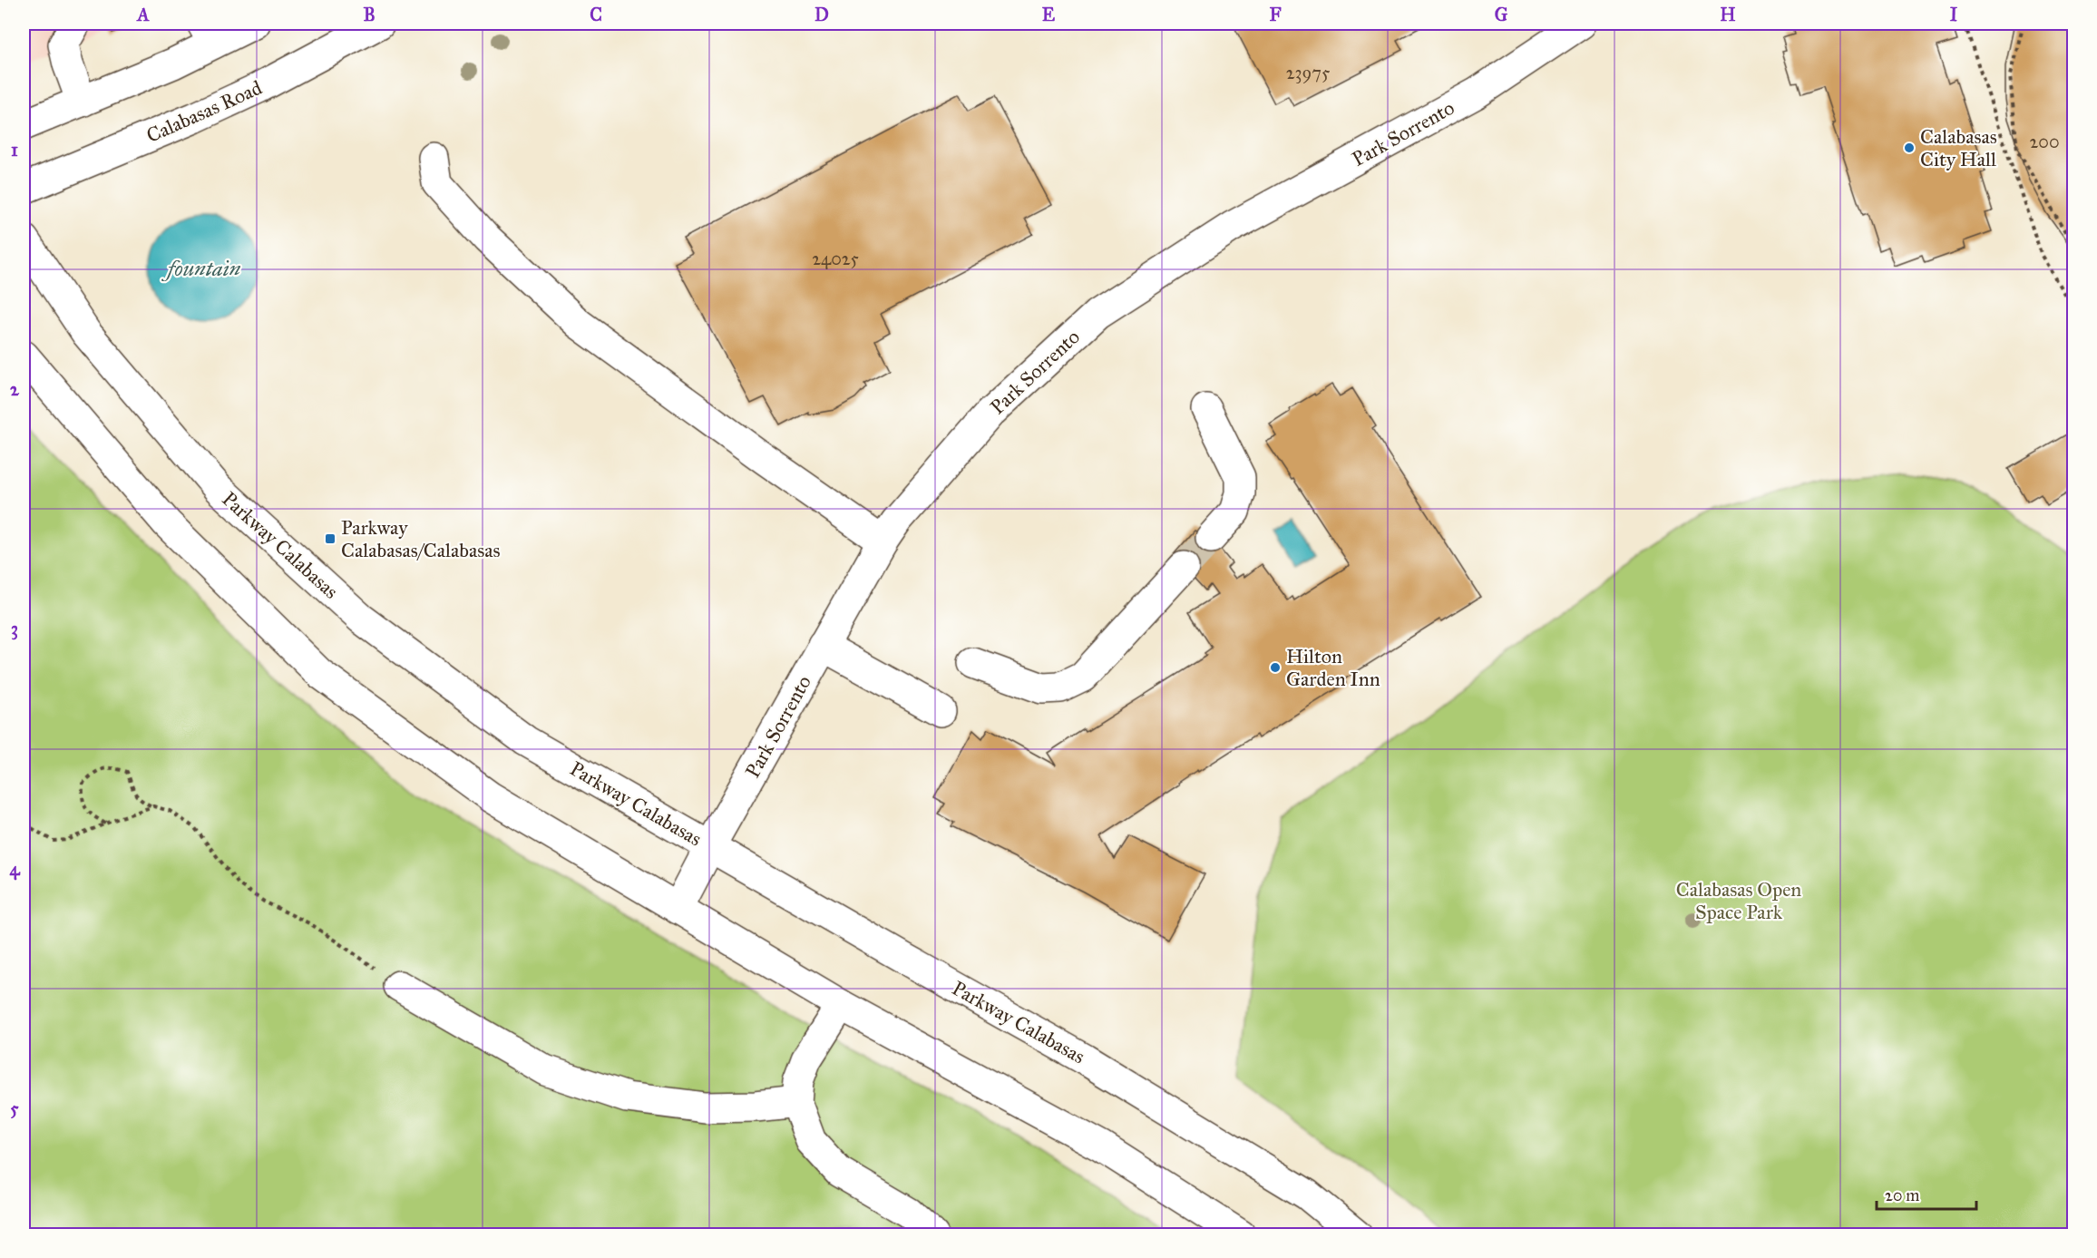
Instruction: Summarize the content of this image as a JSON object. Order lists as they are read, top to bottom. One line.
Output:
{"streets":{"street":["Calabasas Road","Park Sorrento","Parkway Calabasas"]},"crossings":[["Park Sorrento","Parkway Calabasas"]],"water":["fountain"],"parks":["Calabasas Open Space Park"],"places":{"other":["Calabasas City Hall","Hilton Garden Inn"],"transit":["Parkway Calabasas/Calabasas"]},"house_numbers":["23975","200","24025"],"scale_bar":"20 m","grid":{"columns":["A","B","C","D","E","F","G","H","I"],"rows":["1","2","3","4","5"]}}
